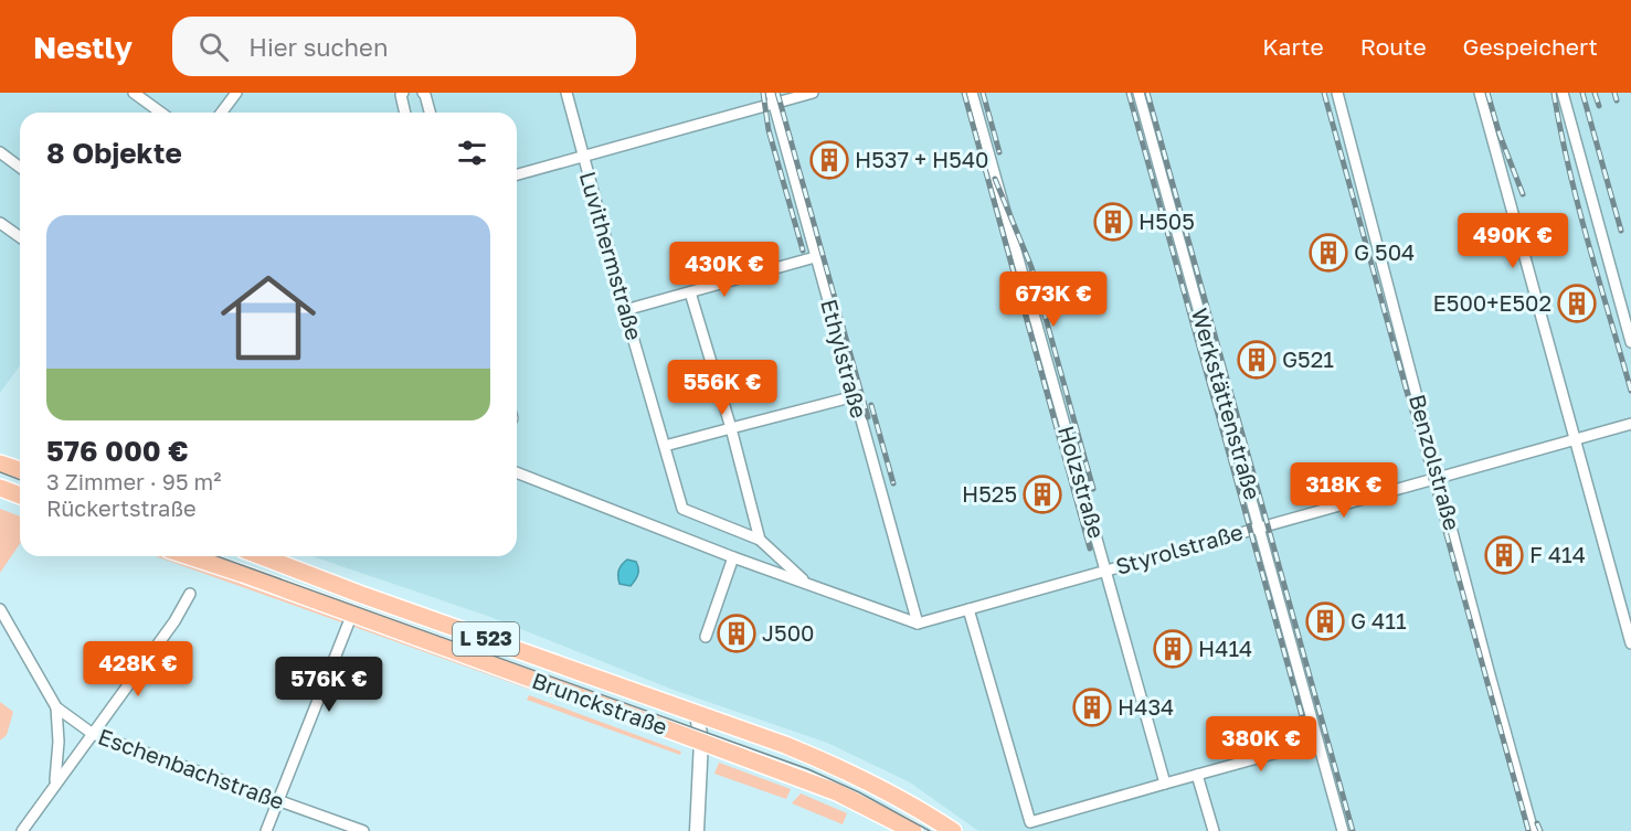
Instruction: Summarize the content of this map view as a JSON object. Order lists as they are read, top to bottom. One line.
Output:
{"streets":{"main road":["L 523","Brunckstraße"],"street":["Luvithermstraße","Ethylstraße","Werkstättenstraße","Benzolstraße","Holzstraße","Styrolstraße","Eschenbachstraße"]},"crossings":[["Ethylstraße","Styrolstraße"],["Werkstättenstraße","Styrolstraße"],["Benzolstraße","Styrolstraße"],["Holzstraße","Styrolstraße"]],"places":{"building":["H537 + H540","H505","G 504","E500+E502","G521","H525","F 414","G 411","J500","H414","H434"]},"page":{"header":"Nestly","search":"Hier suchen","nav":["Karte","Route","Gespeichert"],"heading":"8 Objekte","list":[{"name":"576 000 €","note":"3 Zimmer · 95 m² · Rückertstraße"}],"price":["490K €","430K €","673K €","556K €","318K €","428K €","576K €","380K €"]}}
